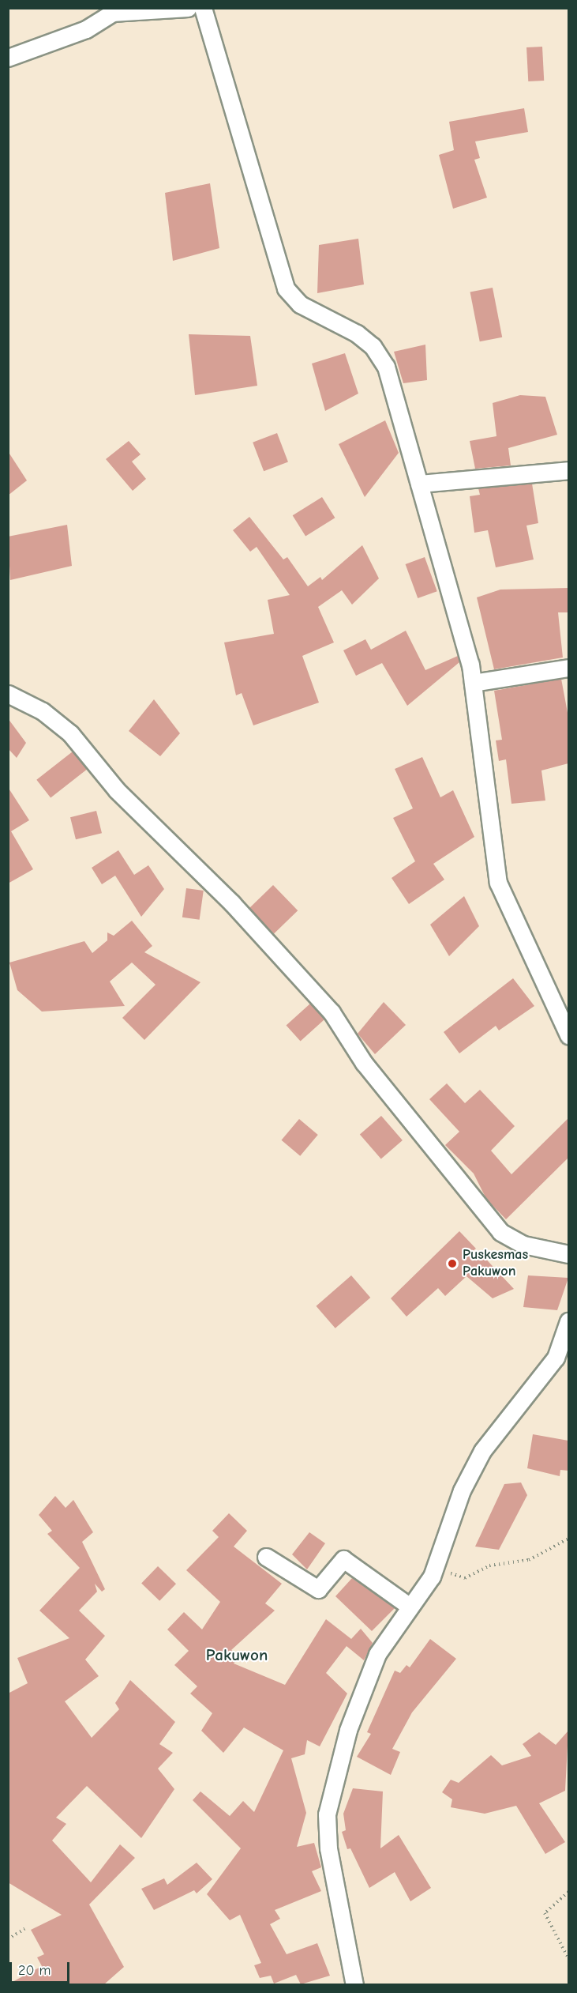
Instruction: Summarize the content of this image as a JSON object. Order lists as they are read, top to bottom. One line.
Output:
{"districts":["Pakuwon"],"places":["Puskesmas Pakuwon"],"scale_bar":"20 m"}
